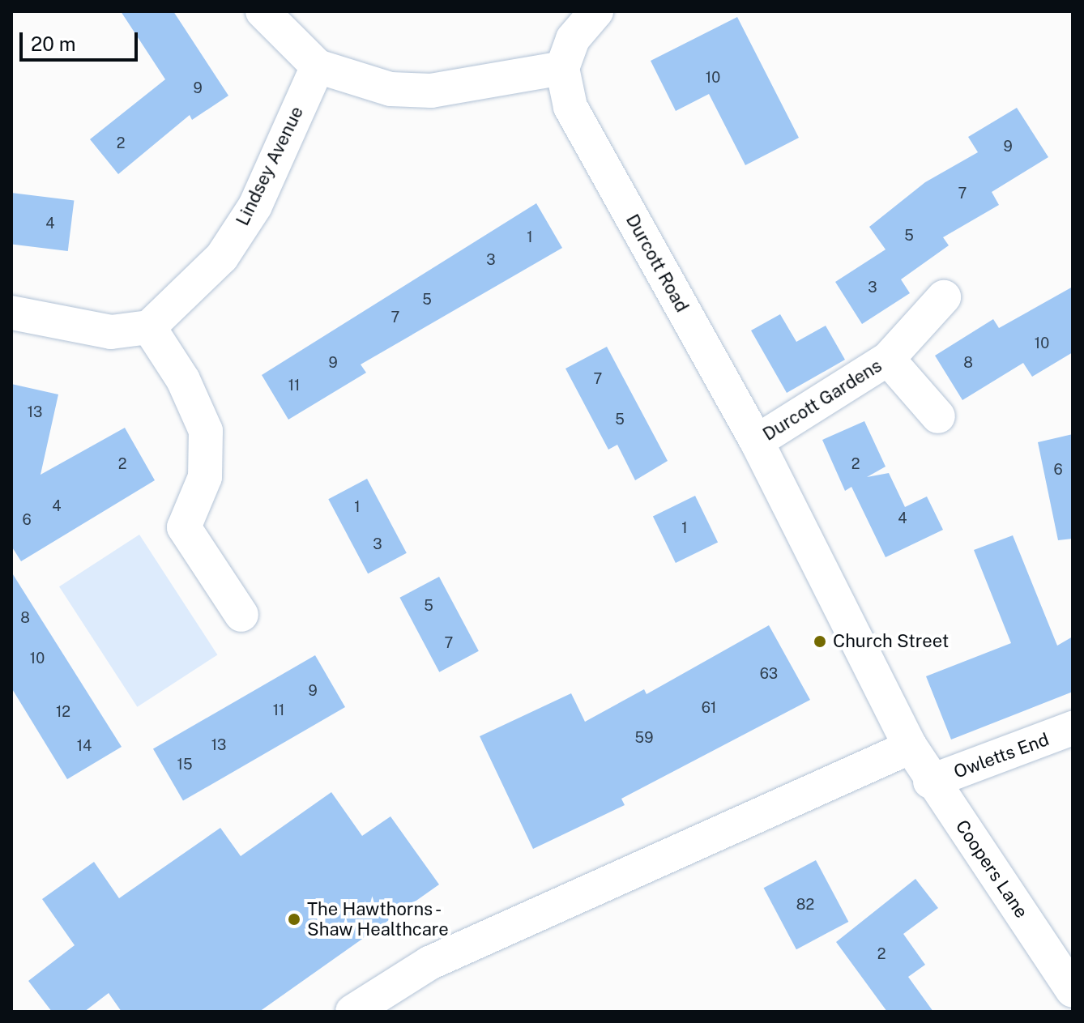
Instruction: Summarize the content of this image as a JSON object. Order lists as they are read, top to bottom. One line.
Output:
{"streets":{"street":["Lindsey Avenue","Durcott Road","Durcott Gardens","Owletts End","Coopers Lane"]},"crossings":[["Durcott Road","Durcott Gardens"],["Durcott Road","Coopers Lane"],["Owletts End","Coopers Lane"]],"places":["Church Street","The Hawthorns - Shaw Healthcare"],"house_numbers":["10","9","2","9","7","4","5","1","3","3","5","7","10","9","8","7","11","13","5","2","2","6","4","1","4","6","1","3","5","8","7","10","63","9","61","11","12","59","13","14","15","82","2"],"scale_bar":"20 m"}
